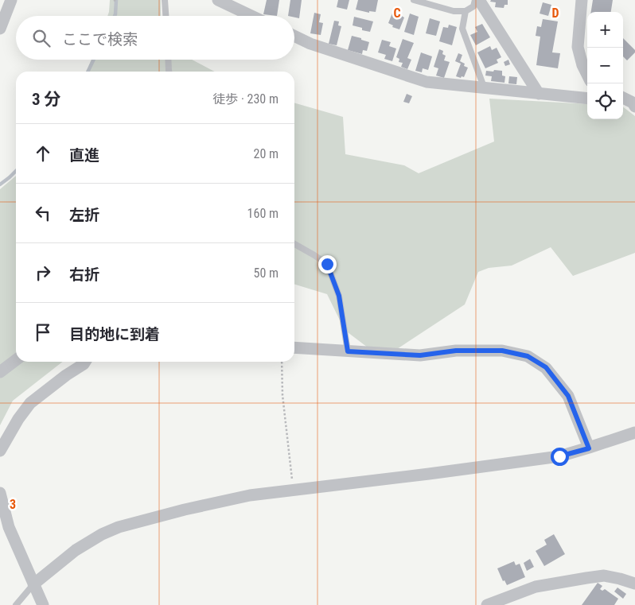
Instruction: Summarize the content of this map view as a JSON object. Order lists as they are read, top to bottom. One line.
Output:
{"page":{"map_buttons":["+","−"],"search":"ここで検索","heading":["3 分","徒歩 · 230 m"],"list":[["直進","20 m"],["左折","160 m"],["右折","50 m"],"目的地に到着"]},"grid":{"columns":["C","D"],"rows":["3"]}}
